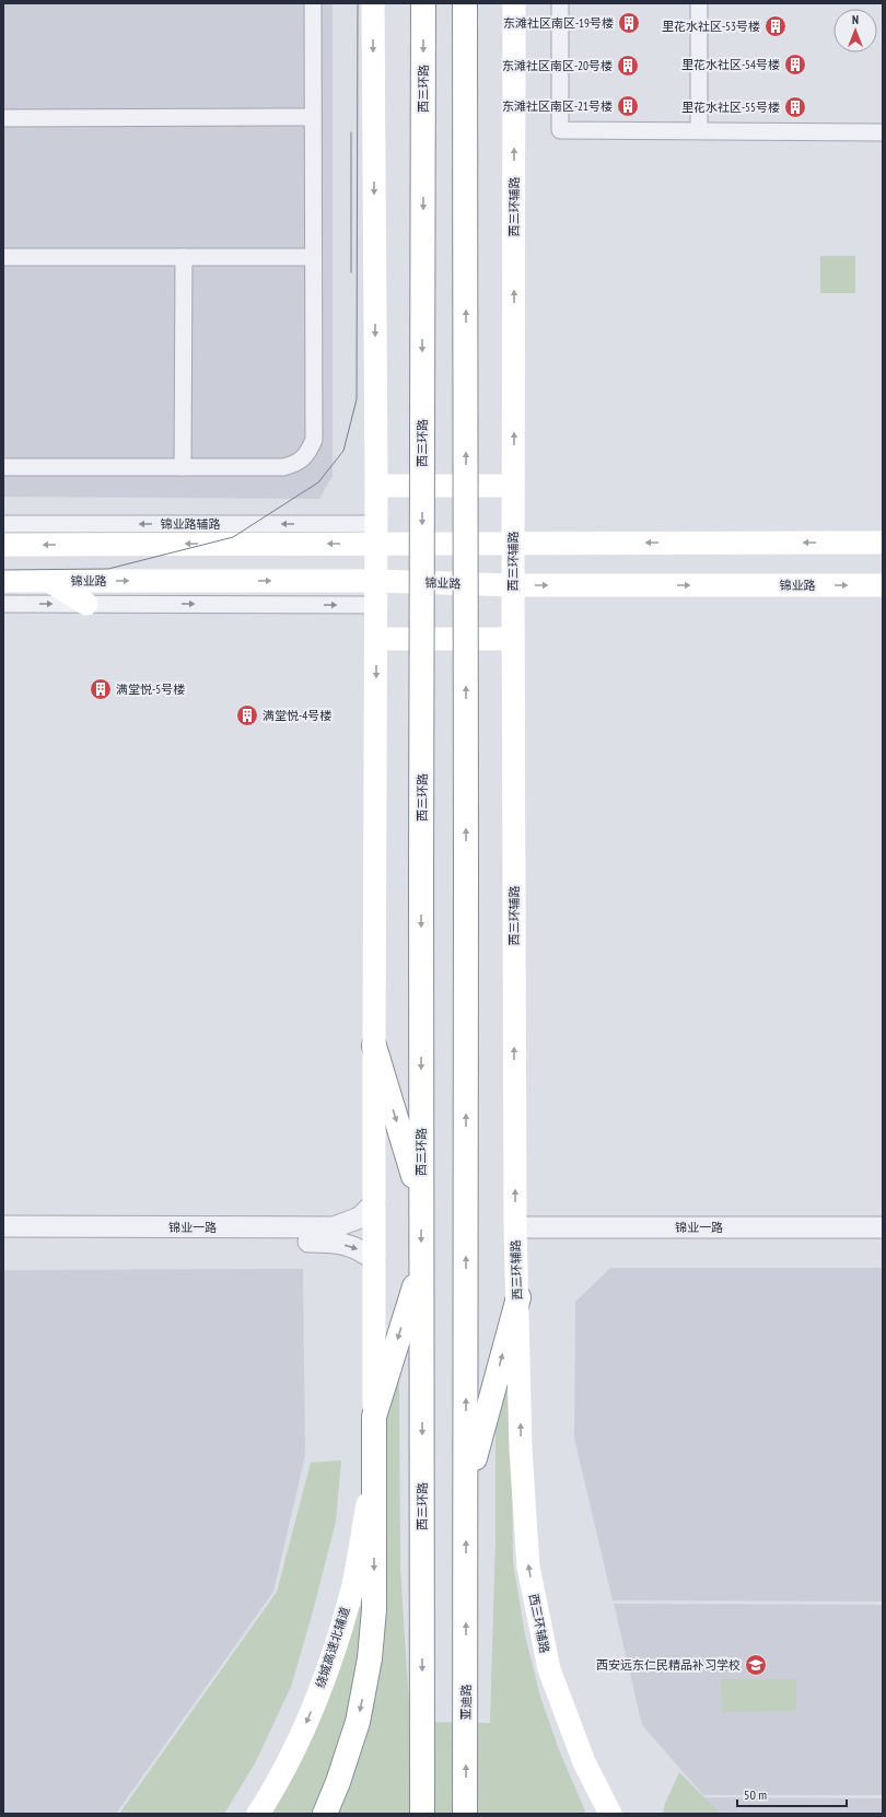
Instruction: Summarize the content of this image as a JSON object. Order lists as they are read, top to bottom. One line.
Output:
{"streets":{"highway":["西三环路","亚迪路"],"main road":["西三环辅路","锦业路","绕城高速北辅道"],"street":["锦业路辅路","锦业一路"]},"crossings":[["西三环辅路","锦业路"],["西三环辅路","锦业一路"]],"one_way":["绕城高速北辅道"],"places":{"building":["东滩社区南区-19号楼","里花水社区-53号楼","里花水社区-54号楼","东滩社区南区-20号楼","东滩社区南区-21号楼","里花水社区-55号楼","满堂悦-5号楼","满堂悦-4号楼"],"school or university":["西安远东仁民精品补习学校"]},"scale_bar":"50 m","north":"top"}
